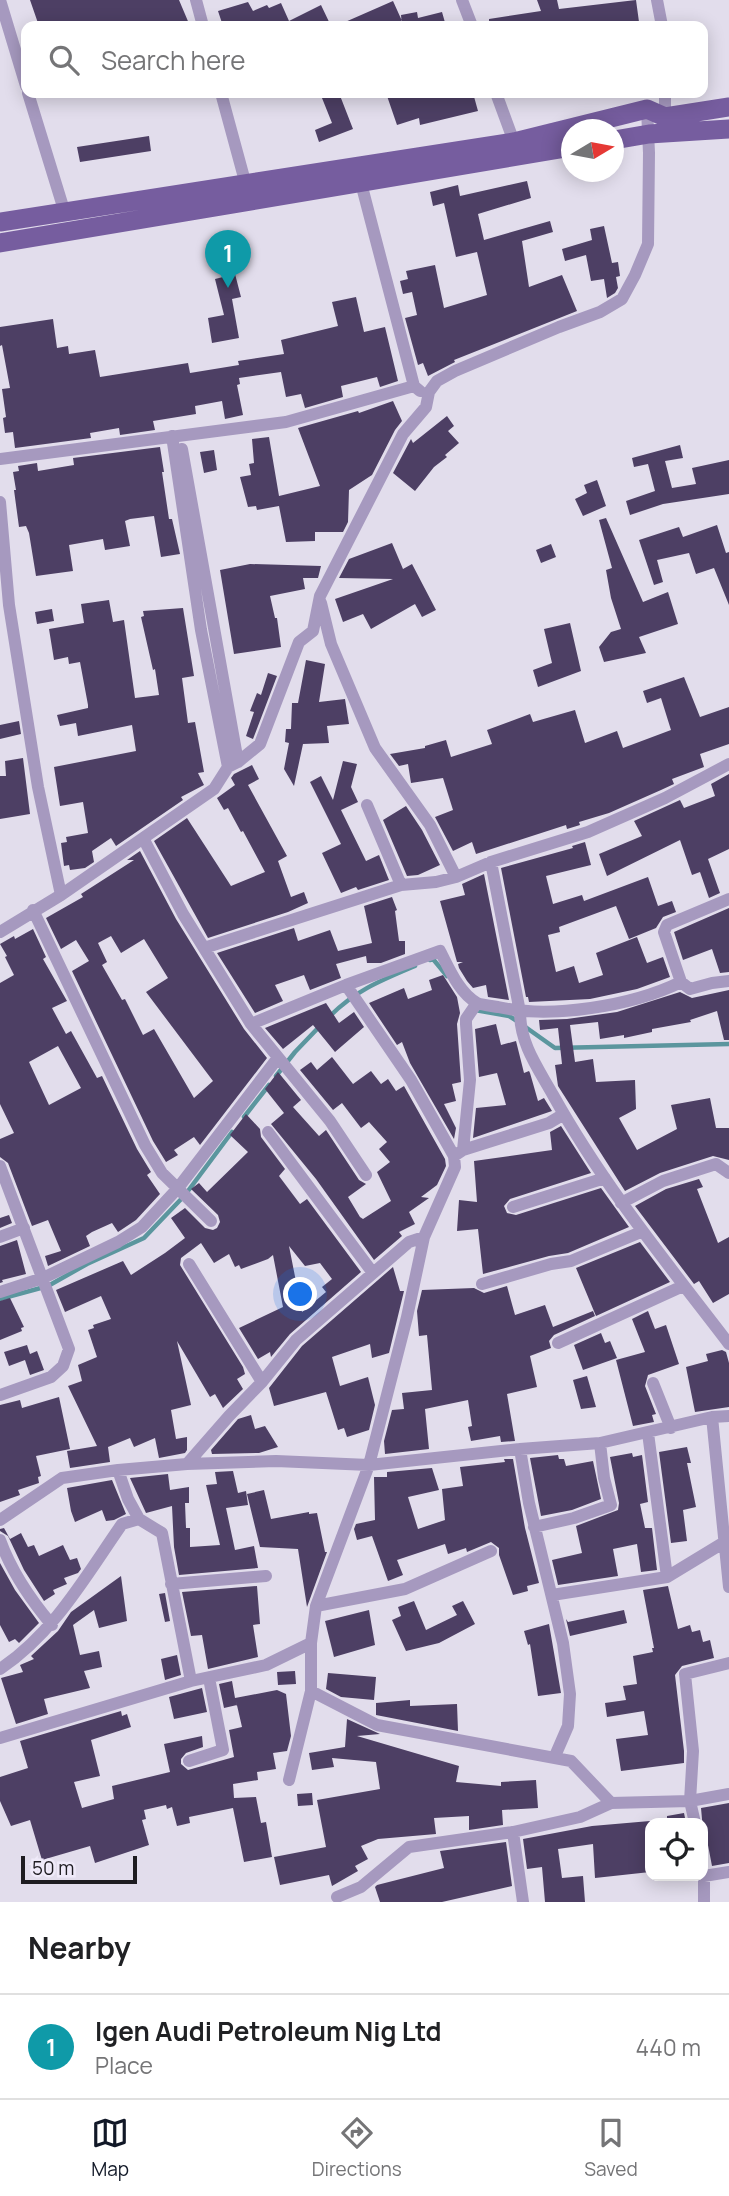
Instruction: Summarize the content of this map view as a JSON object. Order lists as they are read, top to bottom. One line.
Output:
{"scale_bar":"50 m","north":"right","page":{"search":"Search here","pins":"1","scale":"50 m","heading":"Nearby","list":[{"mark":"1","name":"Igen Audi Petroleum Nig Ltd","note":"Place","value":"440 m"}],"nav":["Map","Directions","Saved"]}}
